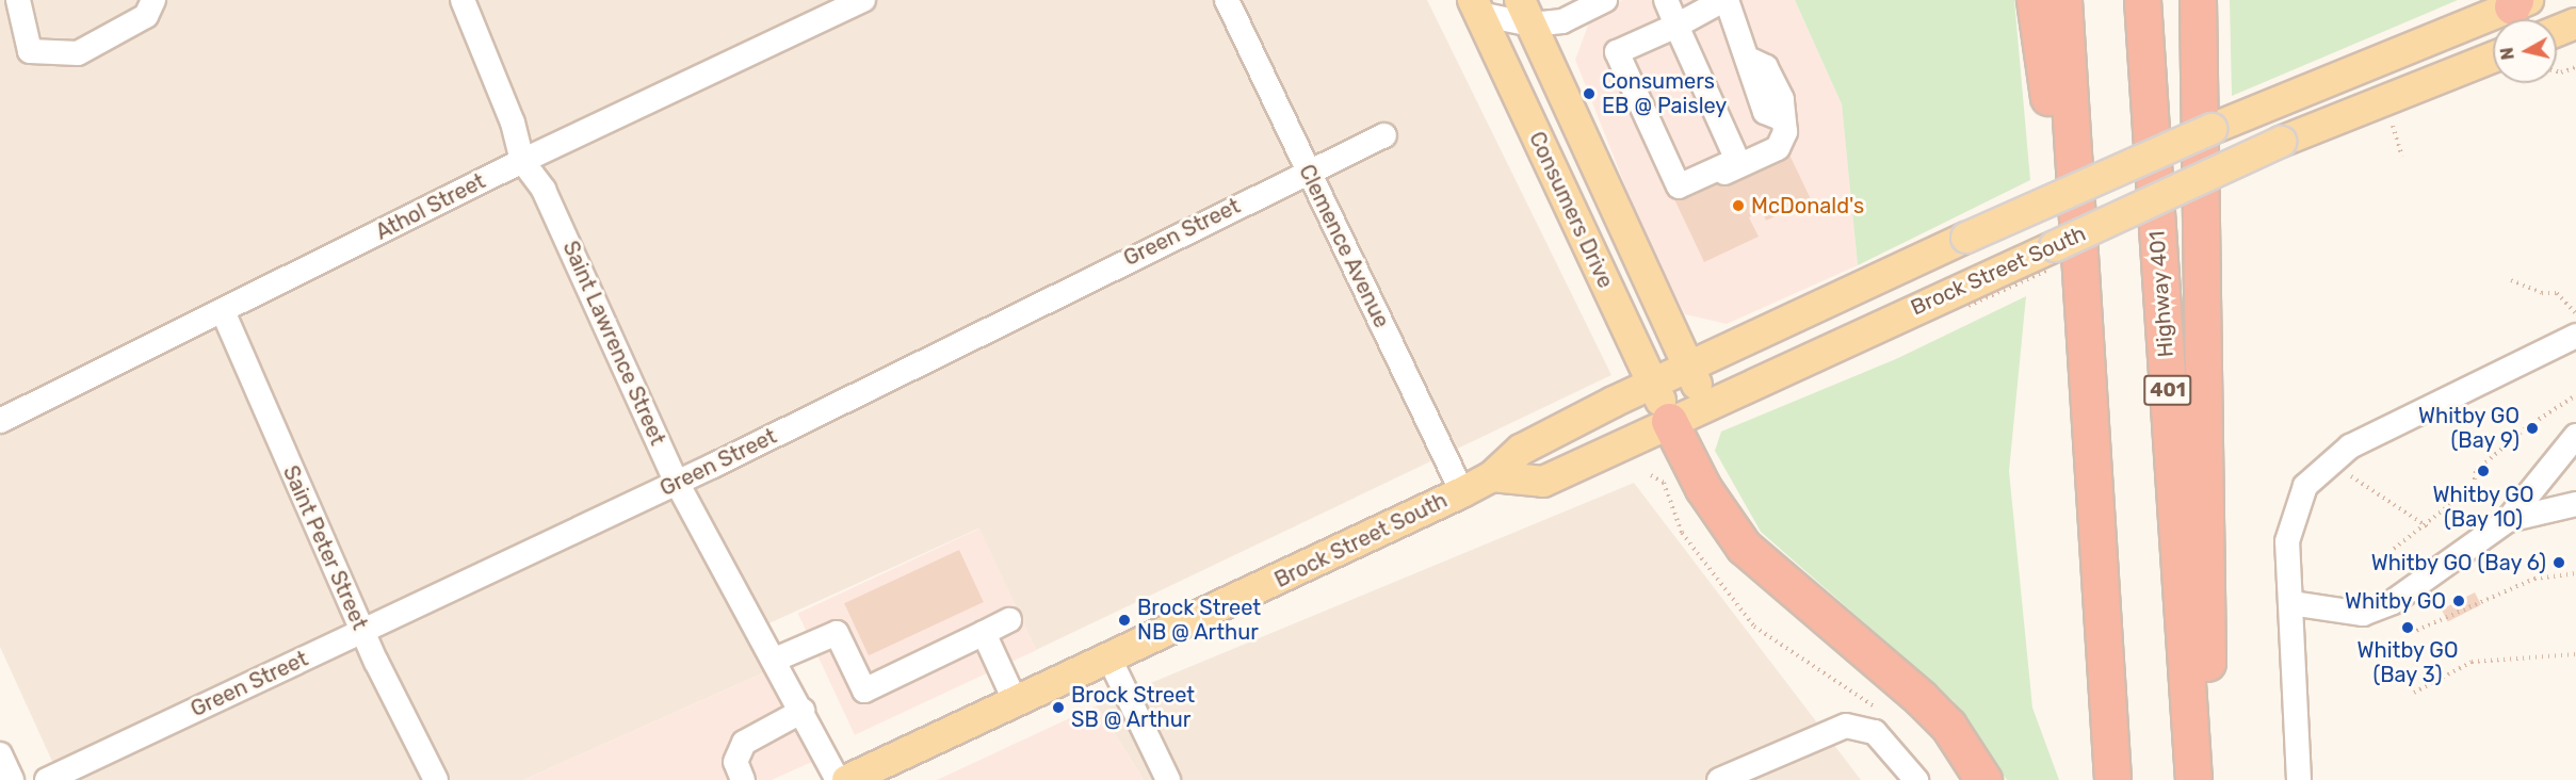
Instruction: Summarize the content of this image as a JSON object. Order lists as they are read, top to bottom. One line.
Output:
{"streets":{"highway":["Highway 401","401"],"main road":["Consumers Drive","Brock Street South"],"street":["Athol Street","Green Street","Clemence Avenue","Saint Lawrence Street","Saint Peter Street"]},"crossings":[["Athol Street","Saint Lawrence Street"],["Athol Street","Saint Peter Street"],["Consumers Drive","Brock Street South"],["Green Street","Clemence Avenue"],["Green Street","Saint Lawrence Street"],["Green Street","Saint Peter Street"],["Clemence Avenue","Brock Street South"]],"places":["Consumers EB @ Paisley","McDonald's","Whitby GO (Bay 9)","Whitby GO (Bay 10)","Whitby GO (Bay 6)","Whitby GO","Brock Street NB @ Arthur","Whitby GO (Bay 3)","Brock Street SB @ Arthur"],"north":"left"}
